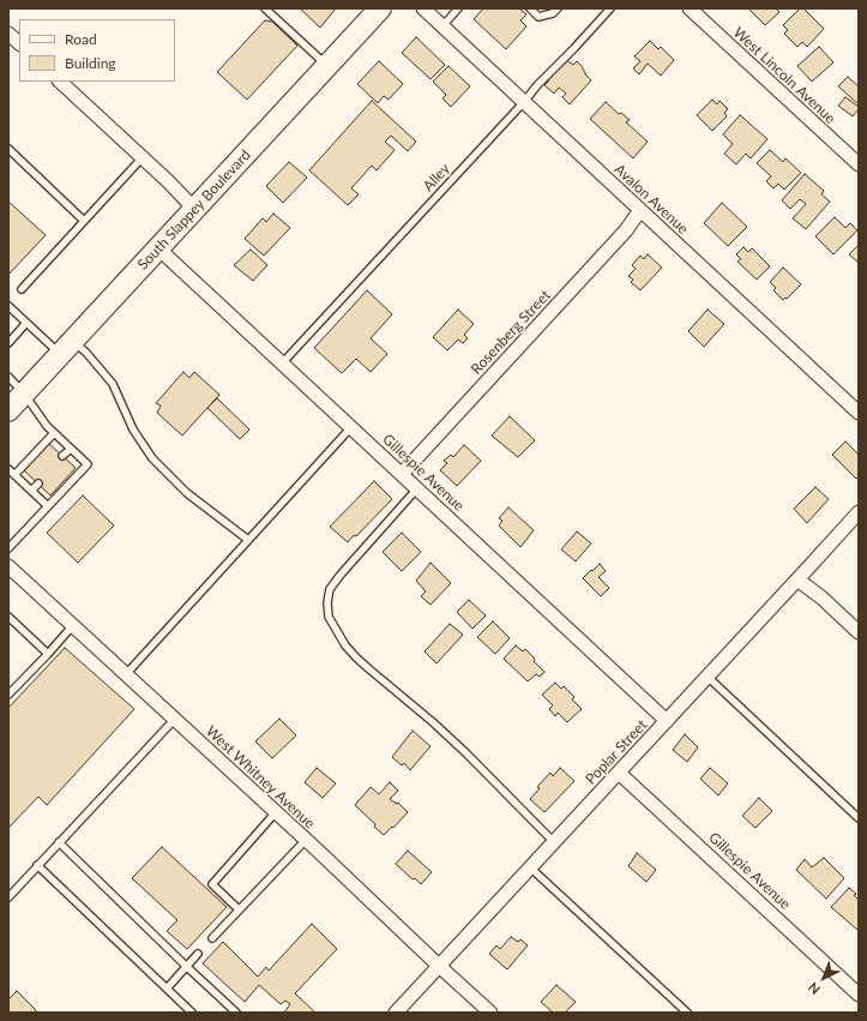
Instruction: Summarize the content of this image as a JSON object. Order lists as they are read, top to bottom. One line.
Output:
{"streets":{"main road":["South Slappey Boulevard"],"street":["West Lincoln Avenue","Avalon Avenue","Rosenberg Street","Gillespie Avenue","Poplar Street","West Whitney Avenue"],"lane":["Alley"]},"crossings":[["Alley","Avalon Avenue"],["Alley","Gillespie Avenue"],["Avalon Avenue","Rosenberg Street"],["South Slappey Boulevard","Gillespie Avenue"],["Rosenberg Street","Gillespie Avenue"],["Gillespie Avenue","Poplar Street"],["Poplar Street","West Whitney Avenue"]],"legend":["Road","Building"],"north":"bottom left"}
